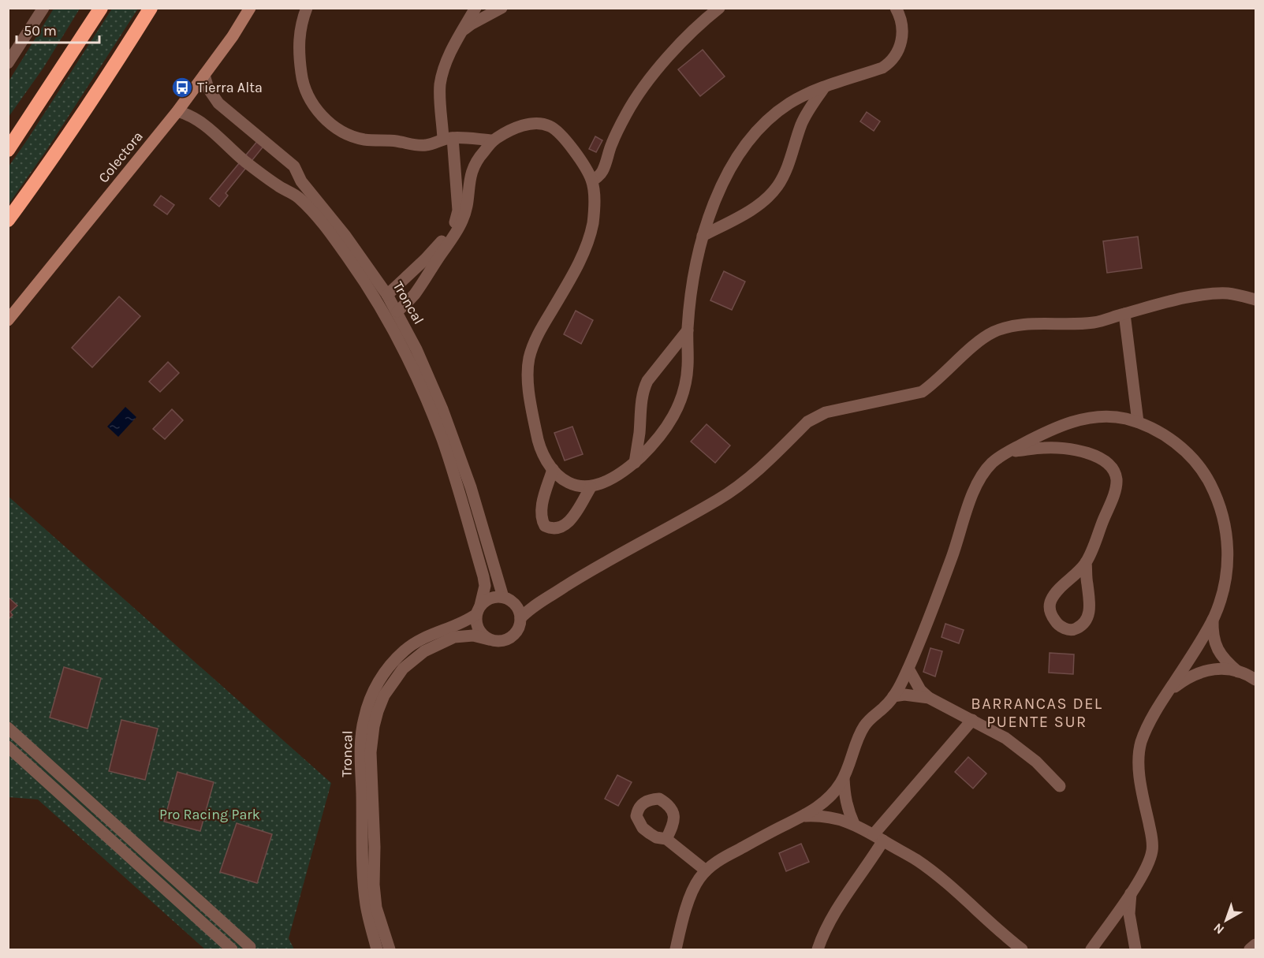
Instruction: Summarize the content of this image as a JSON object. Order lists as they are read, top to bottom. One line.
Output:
{"streets":{"main road":["Colectora"],"street":["Troncal"]},"crossings":[["Colectora","Troncal"]],"districts":["BARRANCAS DEL PUENTE SUR"],"parks":["Pro Racing Park"],"places":{"bus stop":["Tierra Alta"]},"scale_bar":"50 m","north":"bottom left"}
